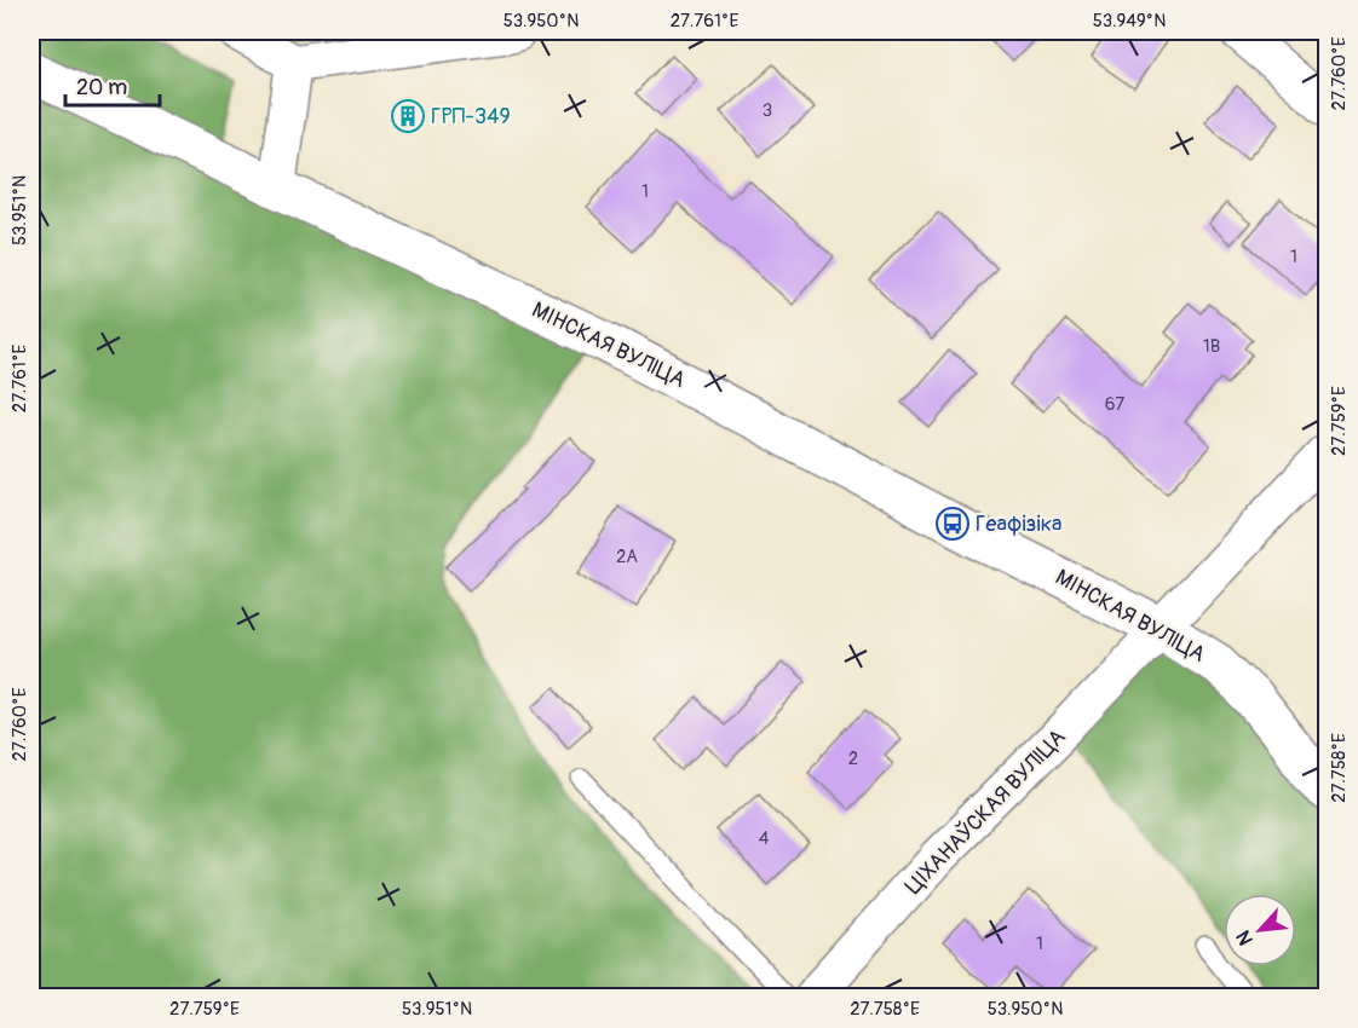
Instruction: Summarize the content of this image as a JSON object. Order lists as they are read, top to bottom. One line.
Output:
{"streets":{"main road":["МІНСКАЯ ВУЛІЦА"],"street":["ЦІХАНАЎСКАЯ ВУЛІЦА"]},"crossings":[["МІНСКАЯ ВУЛІЦА","ЦІХАНАЎСКАЯ ВУЛІЦА"]],"places":{"building":["ГРП-349"],"bus stop":["Геафізіка"]},"house_numbers":["3","1","1","1В","67","2А","2","4","1"],"scale_bar":"20 m","north":"bottom left","coordinates":["53.950°N","27.761°E","53.949°N","27.760°E","53.951°N","27.759°E","27.758°E"]}
